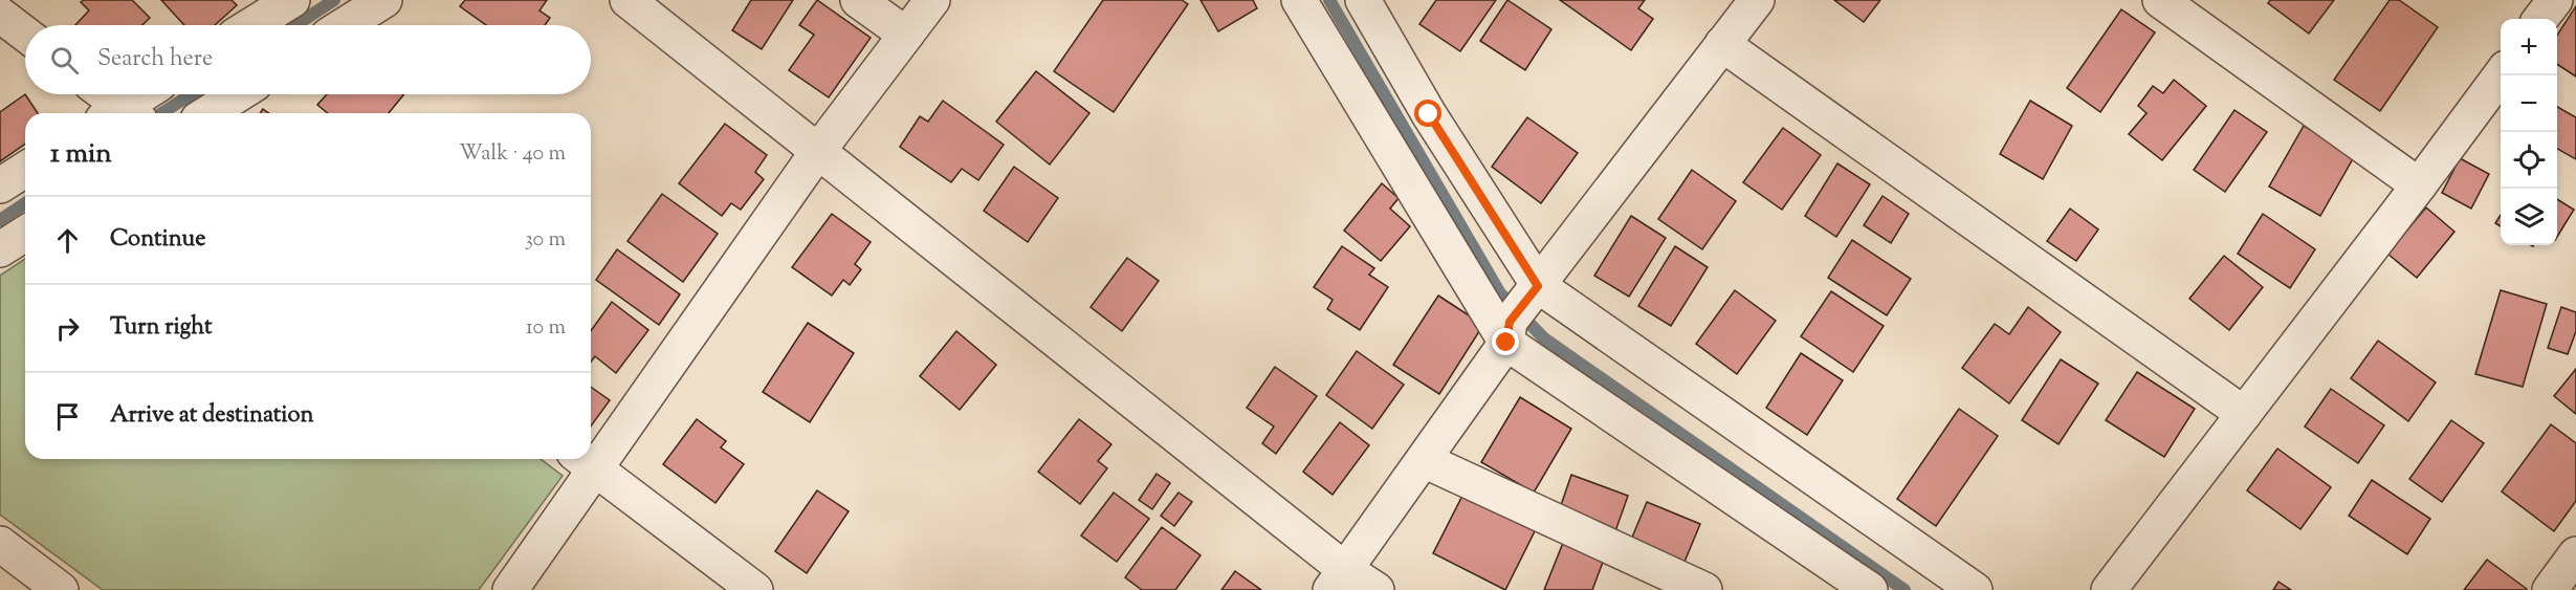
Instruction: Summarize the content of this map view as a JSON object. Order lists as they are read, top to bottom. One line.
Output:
{"page":{"map_buttons":["+","−"],"search":"Search here","heading":["1 min","Walk · 40 m"],"list":[["Continue","30 m"],["Turn right","10 m"],"Arrive at destination"]}}
